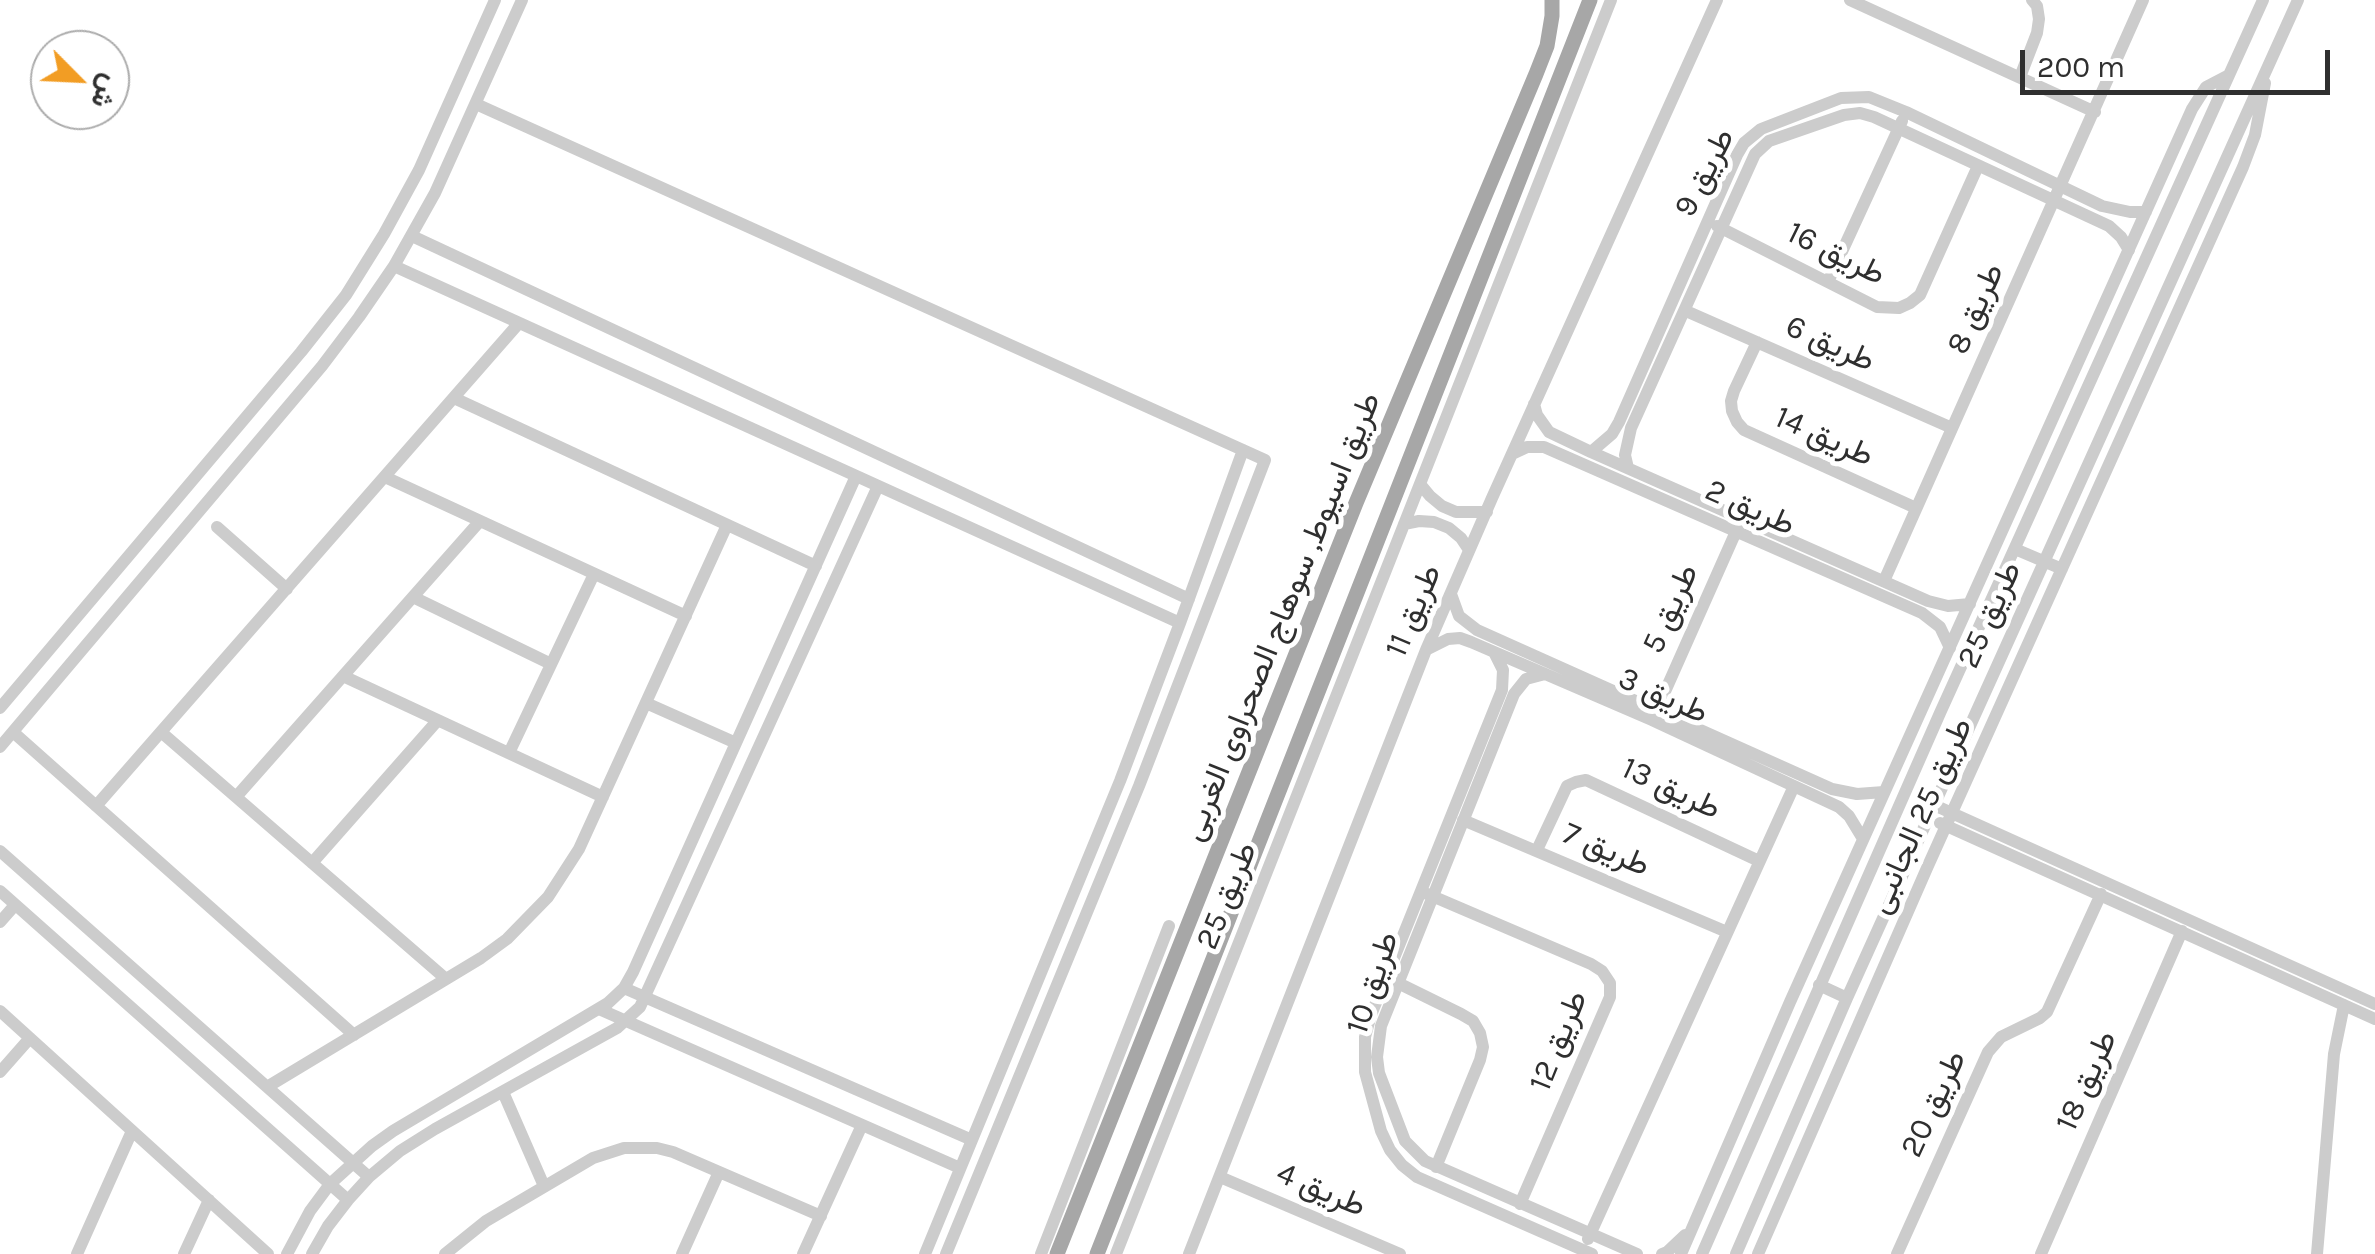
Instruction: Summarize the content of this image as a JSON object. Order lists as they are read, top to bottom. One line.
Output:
{"streets":{"main road":["طريق اسيوط, سوهاج الصحراوى الغربى"],"street":["طريق 9","طريق 16","طريق 8","طريق 6","طريق 14","طريق 2","طريق 5","طريق 11","طريق 25","طريق 3","طريق 13","طريق 25 الجانبى","طريق 7","طريق 10","طريق 12","طريق 18","طريق 20","طريق 4"]},"crossings":[["طريق 9","طريق 16"],["طريق 9","طريق 8"],["طريق 9","طريق 6"],["طريق 9","طريق 2"],["طريق 8","طريق 6"],["طريق 8","طريق 14"],["طريق 8","طريق 2"],["طريق 6","طريق 14"],["طريق 2","طريق 5"],["طريق 2","طريق 11"],["طريق 5","طريق 3"],["طريق 11","طريق 3"],["طريق 11","طريق 4"],["طريق 25","طريق 25 الجانبى"],["طريق 3","طريق 10"],["طريق 13","طريق 7"],["طريق 7","طريق 10"],["طريق 10","طريق 12"]],"scale_bar":"200 m","north":"bottom right"}
